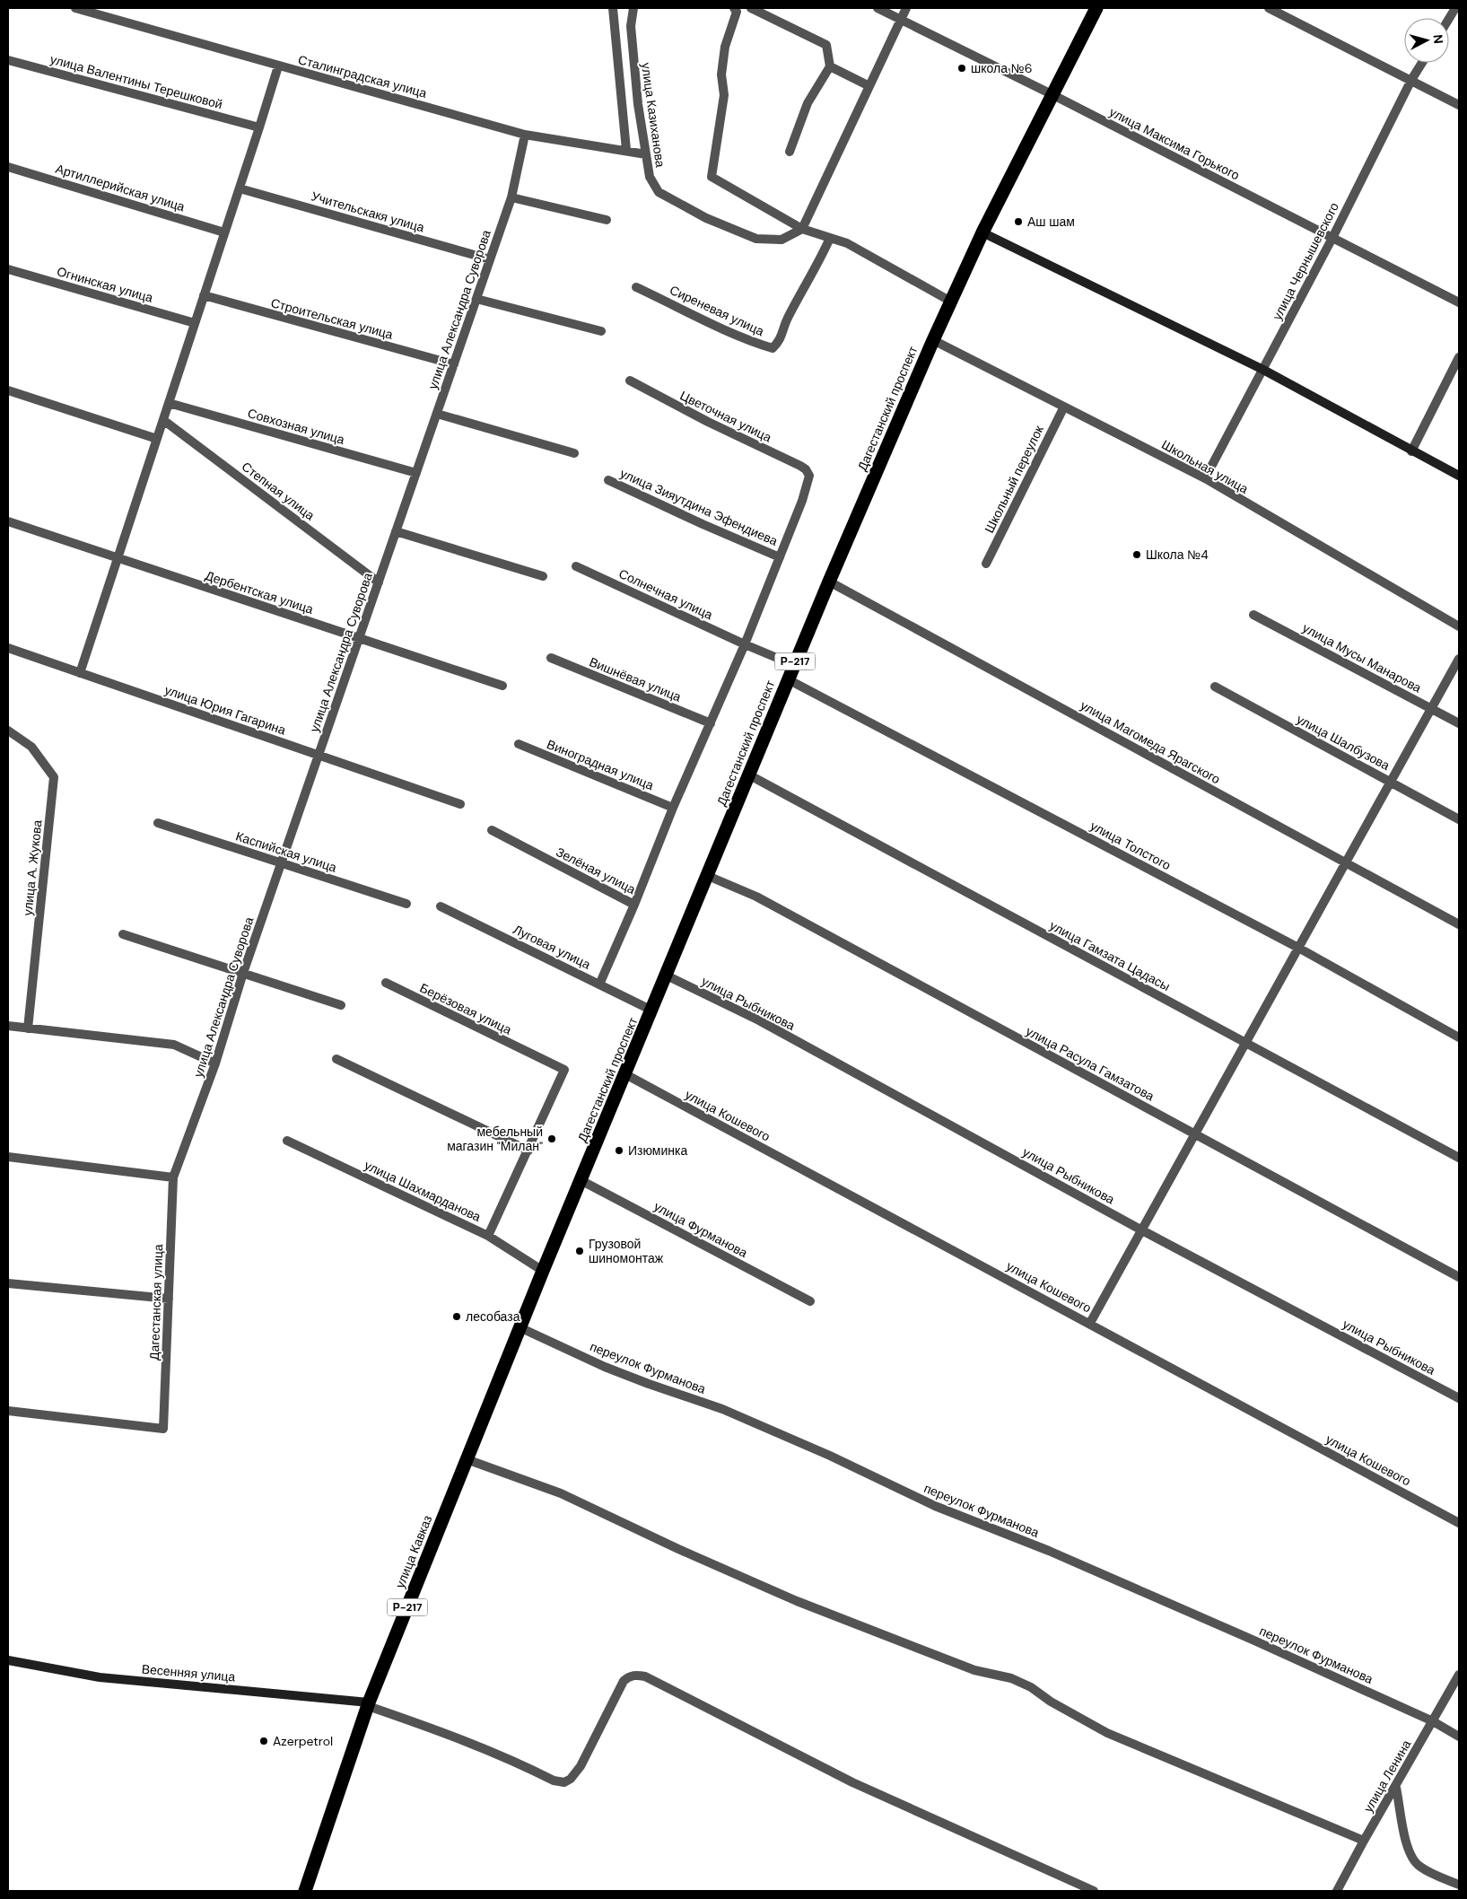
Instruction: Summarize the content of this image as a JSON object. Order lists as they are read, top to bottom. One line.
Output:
{"streets":{"highway":["Дагестанский проспект","Р-217","улица Кавказ"],"street":["Сталинградская улица","улица Валентины Терешковой","улица Казиханова","улица Максима Горького","Артиллерийская улица","Учительскакя улица","улица Чернышевского","Огнинская улица","улица Александра Суворова","Сиреневая улица","Строительская улица","Цветочная улица","Совхозная улица","Школьная улица","Школьный переулок","Степная улица","улица Зияутдина Эфендиева","Дербентская улица","Солнечная улица","улица Мусы Манарова","Вишнёвая улица","улица Юрия Гагарина","улица Магомеда Ярагского","улица Шалбузова","Виноградная улица","улица Толстого","Каспийская улица","улица А. Жукова","Зелёная улица","Луговая улица","улица Гамзата Цадасы","улица Рыбникова","Берёзовая улица","улица Расула Гамзатова","улица Кошевого","улица Шахмарданова","улица Фурманова","Дагестанская улица","переулок Фурманова","Весенняя улица","улица Ленина"]},"crossings":[["Сталинградская улица","улица Казиханова"],["Сталинградская улица","улица Александра Суворова"],["улица Максима Горького","улица Чернышевского"],["улица Максима Горького","Дагестанский проспект"],["Учительскакя улица","улица Александра Суворова"],["улица Чернышевского","Школьная улица"],["улица Александра Суворова","Строительская улица"],["улица Александра Суворова","Совхозная улица"],["улица Александра Суворова","Степная улица"],["улица Александра Суворова","Дербентская улица"],["улица Александра Суворова","улица Юрия Гагарина"],["улица Александра Суворова","Каспийская улица"],["улица Александра Суворова","Дагестанская улица"],["Дагестанский проспект","Школьная улица"],["Дагестанский проспект","Солнечная улица"],["Дагестанский проспект","улица Магомеда Ярагского"],["Дагестанский проспект","улица Толстого"],["Дагестанский проспект","Луговая улица"],["Дагестанский проспект","улица Гамзата Цадасы"],["Дагестанский проспект","улица Рыбникова"],["Дагестанский проспект","улица Расула Гамзатова"],["Дагестанский проспект","улица Кошевого"],["Дагестанский проспект","улица Шахмарданова"],["Дагестанский проспект","улица Фурманова"],["Дагестанский проспект","переулок Фурманова"],["Дагестанский проспект","улица Кавказ"],["Цветочная улица","улица Зияутдина Эфендиева"],["Школьная улица","Школьный переулок"],["Зелёная улица","Луговая улица"],["переулок Фурманова","улица Кавказ"],["переулок Фурманова","улица Ленина"],["улица Кавказ","Весенняя улица"]],"places":["школа №6","Аш шам","Школа №4","мебельный магазин \"Милан\"","Изюминка","Грузовой шиномонтаж","лесобаза","Azerpetrol"],"north":"right"}
